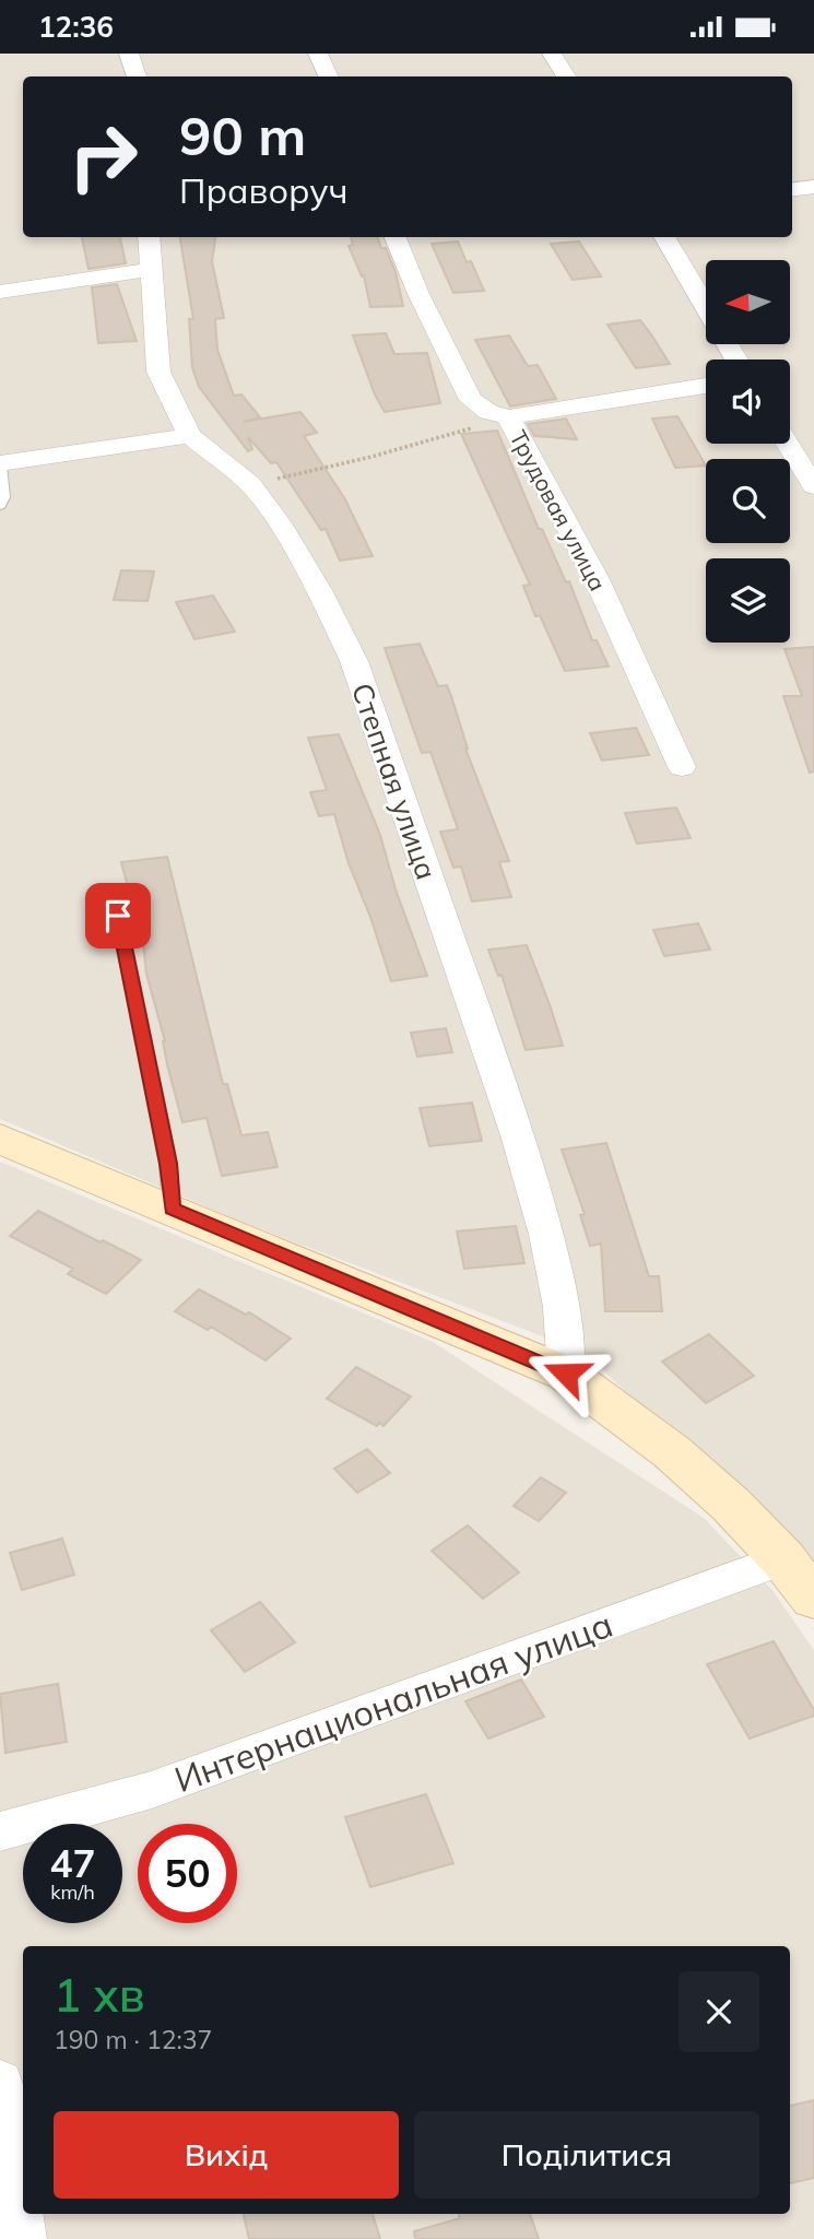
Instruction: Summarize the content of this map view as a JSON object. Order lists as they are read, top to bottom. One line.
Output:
{"streets":{"street":["Трудовая улица","Степная улица","Интернациональная улица"]},"north":"left","page":{"status":"12:36","turn":["90 m","Праворуч"],"speed":"47 km/h","limit":"50","heading":["1 хв","190 m · 12:37"],"buttons":["Вихід","Поділитися"]}}
